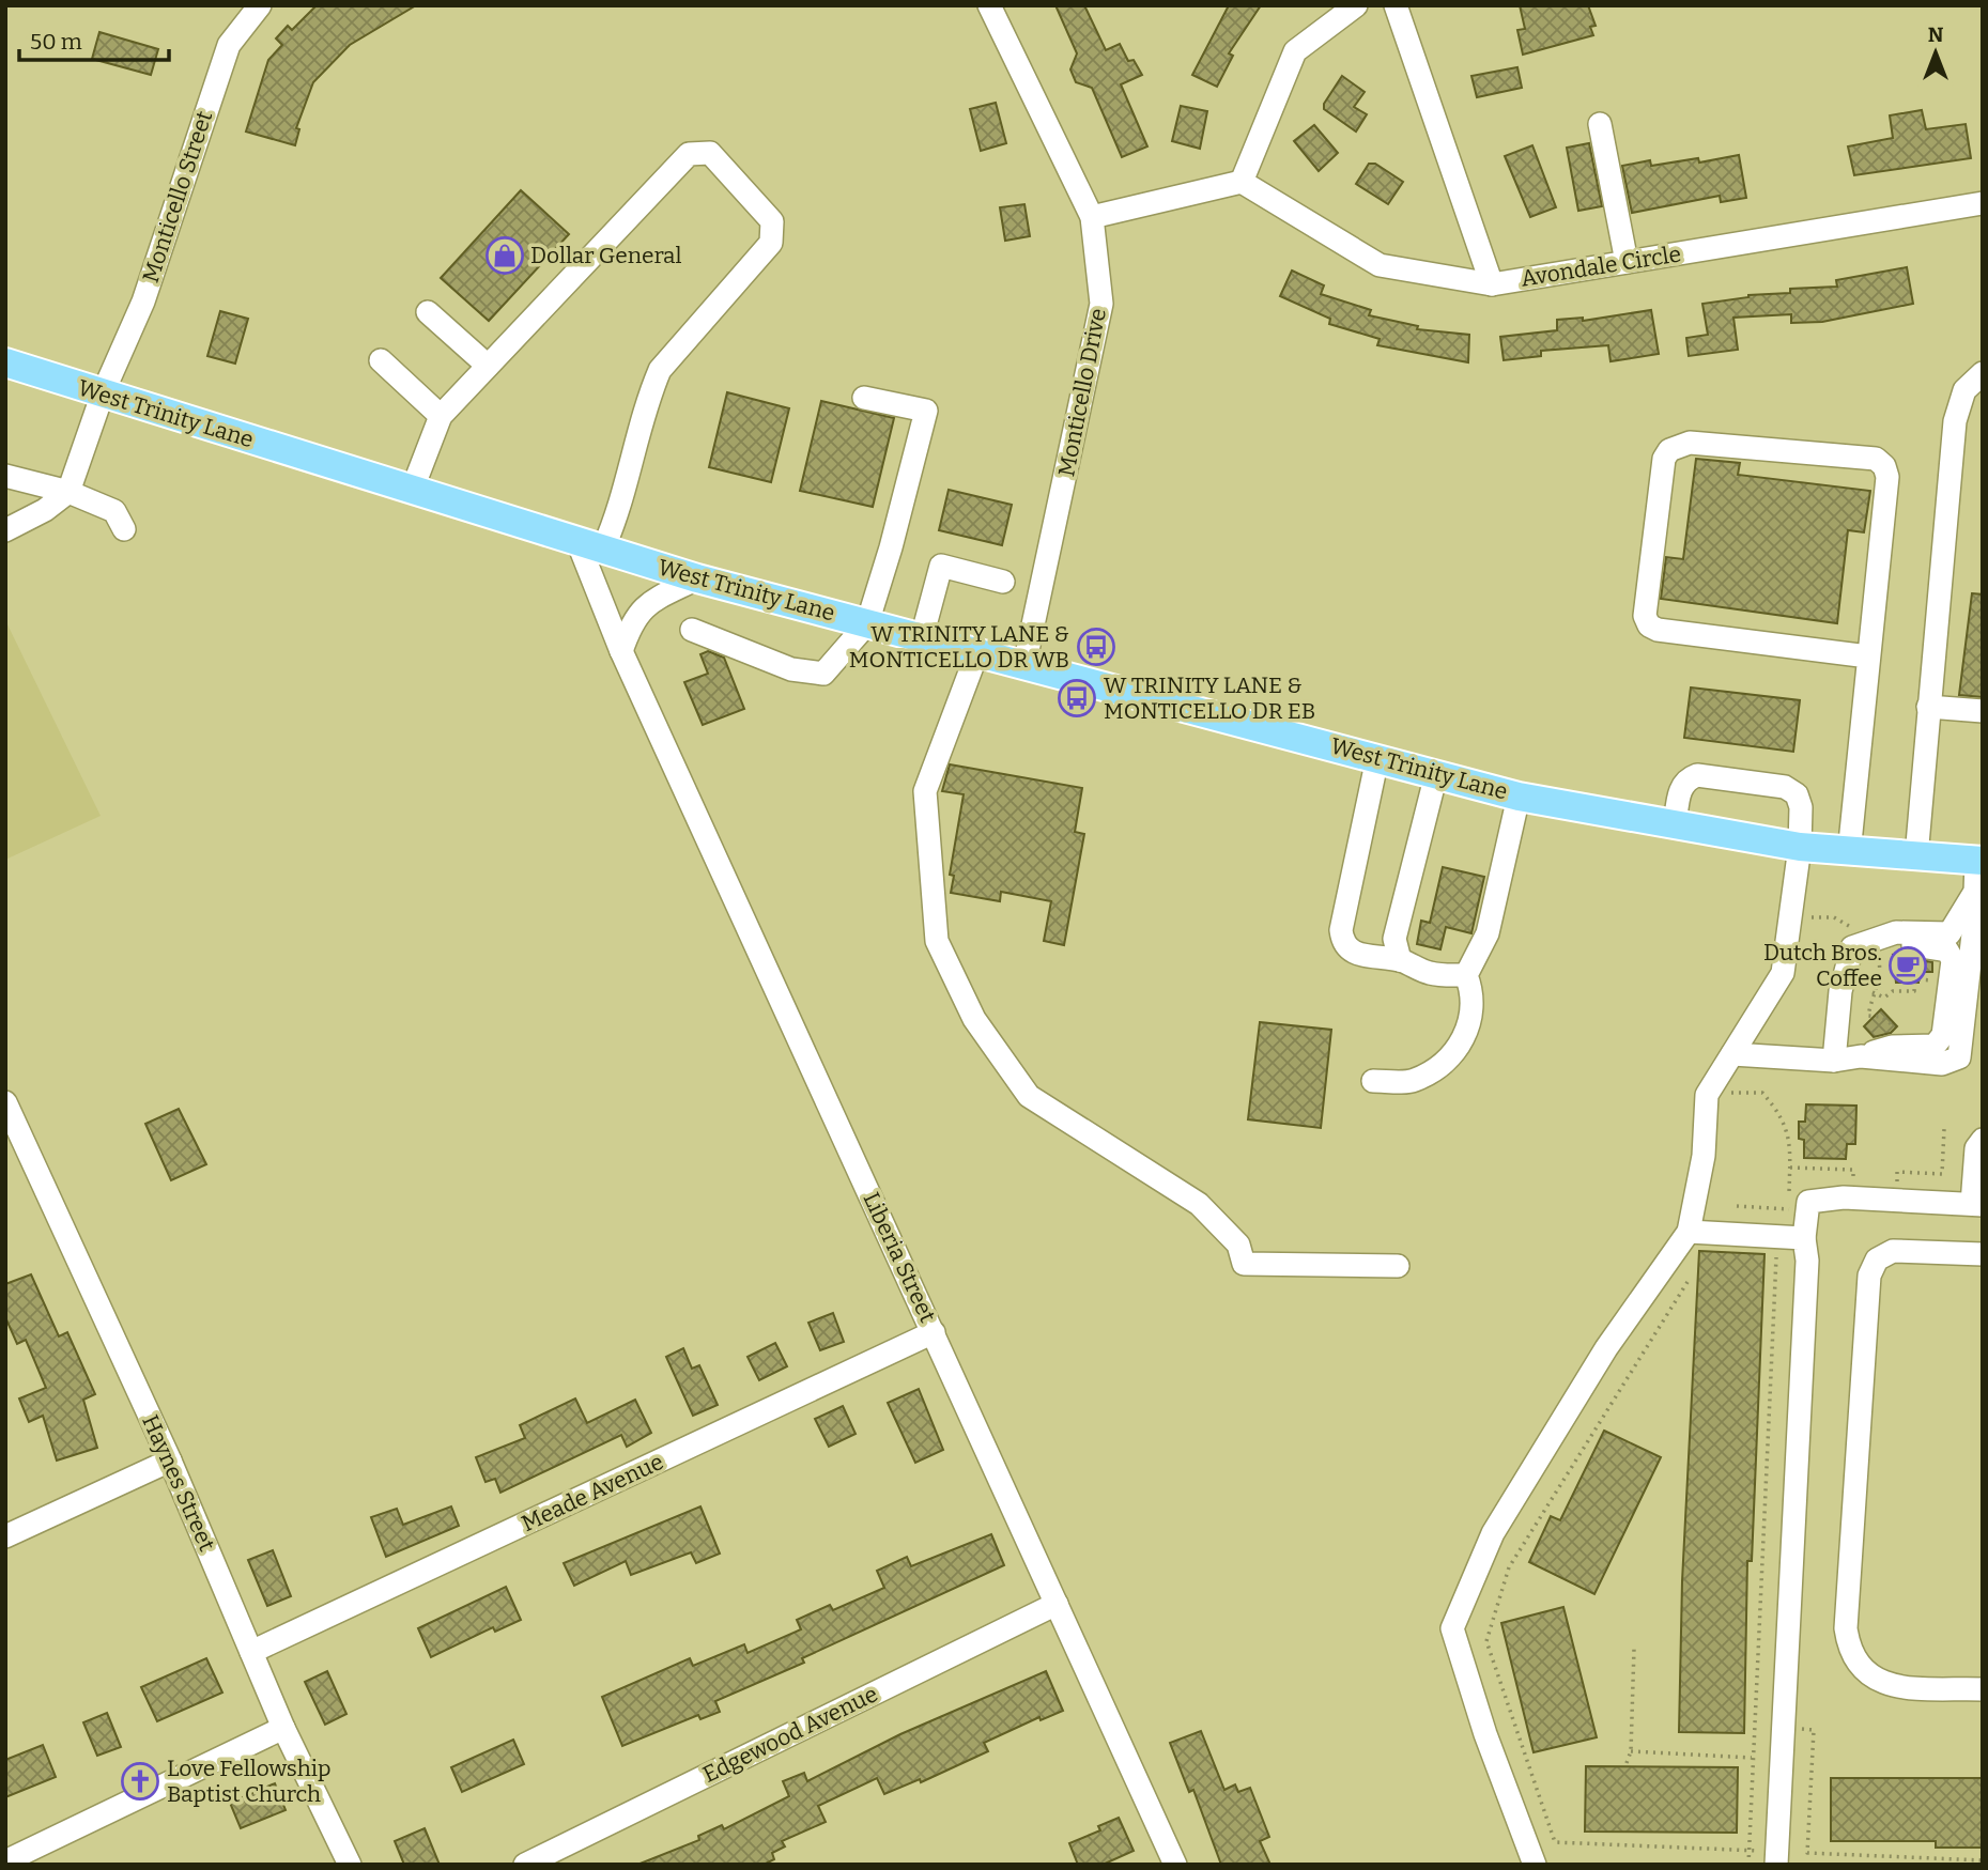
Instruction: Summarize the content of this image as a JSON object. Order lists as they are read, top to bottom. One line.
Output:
{"streets":{"main road":["West Trinity Lane"],"street":["Monticello Street","Avondale Circle","Monticello Drive","Liberia Street","Haynes Street","Meade Avenue","Edgewood Avenue"]},"crossings":[["Monticello Street","West Trinity Lane"],["Monticello Drive","West Trinity Lane"],["West Trinity Lane","Liberia Street"],["Liberia Street","Meade Avenue"],["Liberia Street","Edgewood Avenue"],["Haynes Street","Meade Avenue"]],"places":{"shop":["Dollar General"],"bus stop":["W TRINITY LANE & MONTICELLO DR WB","W TRINITY LANE & MONTICELLO DR EB"],"cafe":["Dutch Bros. Coffee"],"church":["Love Fellowship Baptist Church"]},"scale_bar":"50 m","north":"top"}
